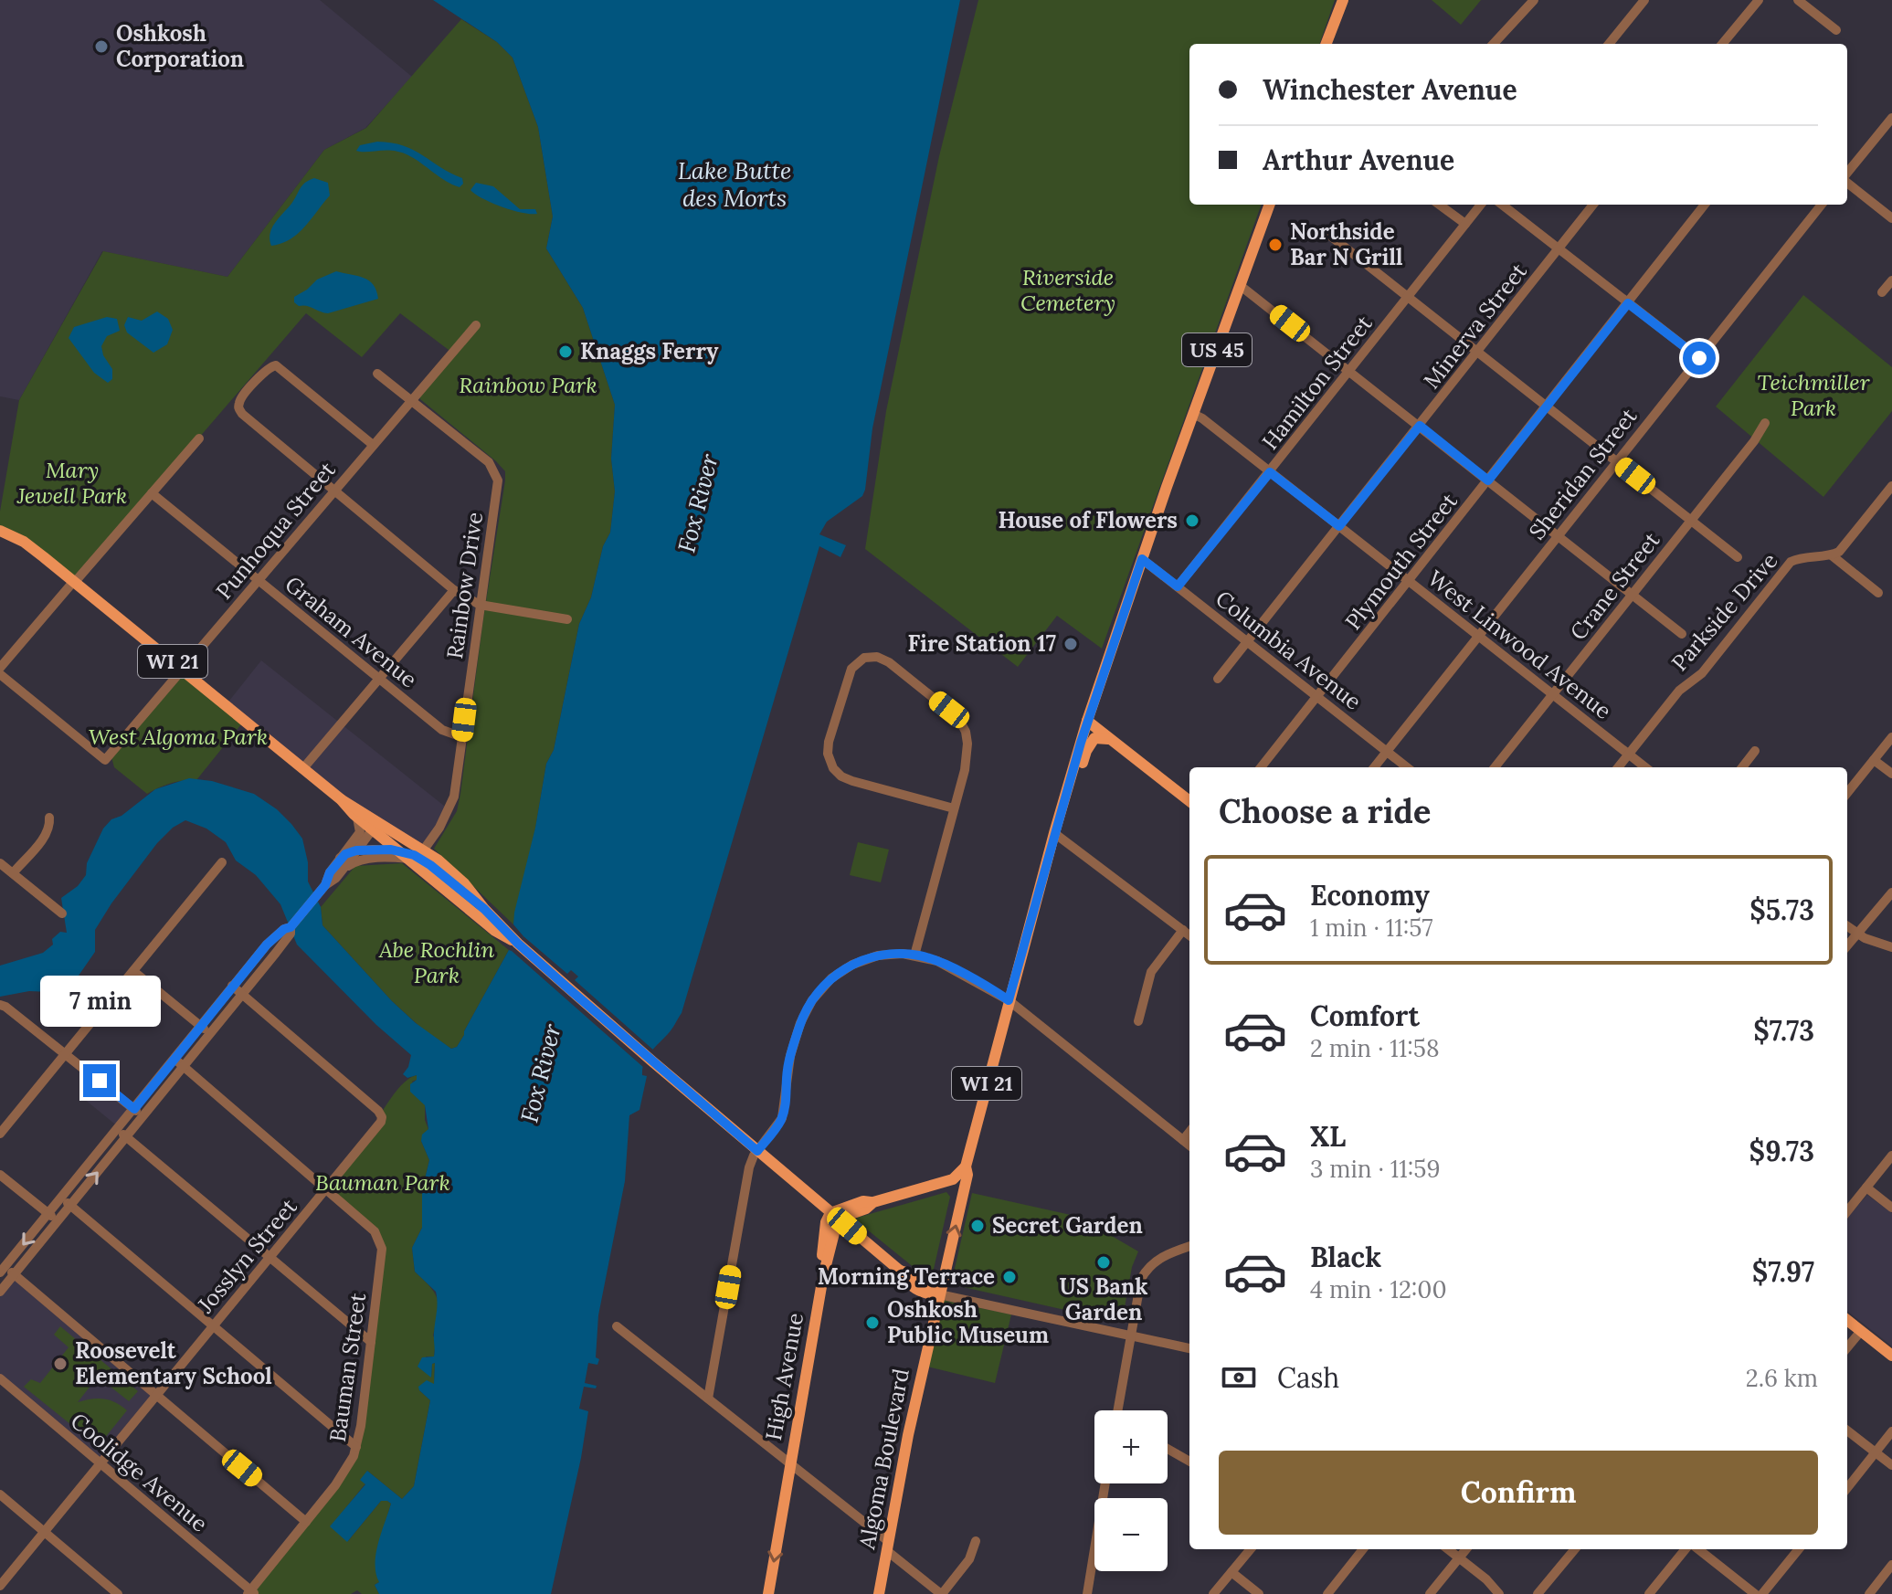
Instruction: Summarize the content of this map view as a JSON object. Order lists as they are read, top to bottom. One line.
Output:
{"streets":{"main road":["US 45","WI 21","High Avenue","Algoma Boulevard"],"street":["Minerva Street","Hamilton Street","Sheridan Street","Punhoqua Street","Plymouth Street","Rainbow Drive","Crane Street","Parkside Drive","Graham Avenue","West Linwood Avenue","Columbia Avenue","Josslyn Street","Bauman Street","Coolidge Avenue"]},"crossings":[["Minerva Street","West Linwood Avenue"],["Minerva Street","Columbia Avenue"],["Hamilton Street","West Linwood Avenue"],["Hamilton Street","Columbia Avenue"],["Sheridan Street","West Linwood Avenue"],["Sheridan Street","Columbia Avenue"],["Punhoqua Street","Rainbow Drive"],["Punhoqua Street","Graham Avenue"],["Punhoqua Street","WI 21"],["Plymouth Street","West Linwood Avenue"],["Plymouth Street","Columbia Avenue"],["Rainbow Drive","Graham Avenue"],["Rainbow Drive","WI 21"],["Crane Street","West Linwood Avenue"],["Parkside Drive","West Linwood Avenue"],["West Linwood Avenue","Algoma Boulevard"],["Columbia Avenue","Algoma Boulevard"],["WI 21","High Avenue"],["WI 21","Algoma Boulevard"],["Josslyn Street","Bauman Street"],["Josslyn Street","Coolidge Avenue"],["Bauman Street","Coolidge Avenue"],["High Avenue","Algoma Boulevard"]],"water":["Lake Butte des Morts","Fox River"],"parks":["Riverside Cemetery","Teichmiller Park","Rainbow Park","Mary Jewell Park","West Algoma Park","Abe Rochlin Park","Bauman Park"],"places":["Oshkosh Corporation","Northside Bar N Grill","Knaggs Ferry","House of Flowers","Fire Station 17","Secret Garden","US Bank Garden","Morning Terrace","Oshkosh Public Museum","Roosevelt Elementary School"],"page":{"banner":["Winchester Avenue","Arthur Avenue"],"heading":"Choose a ride","list":[{"name":"Economy","note":"1 min · 11:57","value":"$5.73"},{"name":"Comfort","note":"2 min · 11:58","value":"$7.73"},{"name":"XL","note":"3 min · 11:59","value":"$9.73"},{"name":"Black","note":"4 min · 12:00","value":"$7.97"}],"bubble":"7 min","pay":["Cash","2.6 km"],"map_buttons":["+","−"],"buttons":"Confirm"}}
